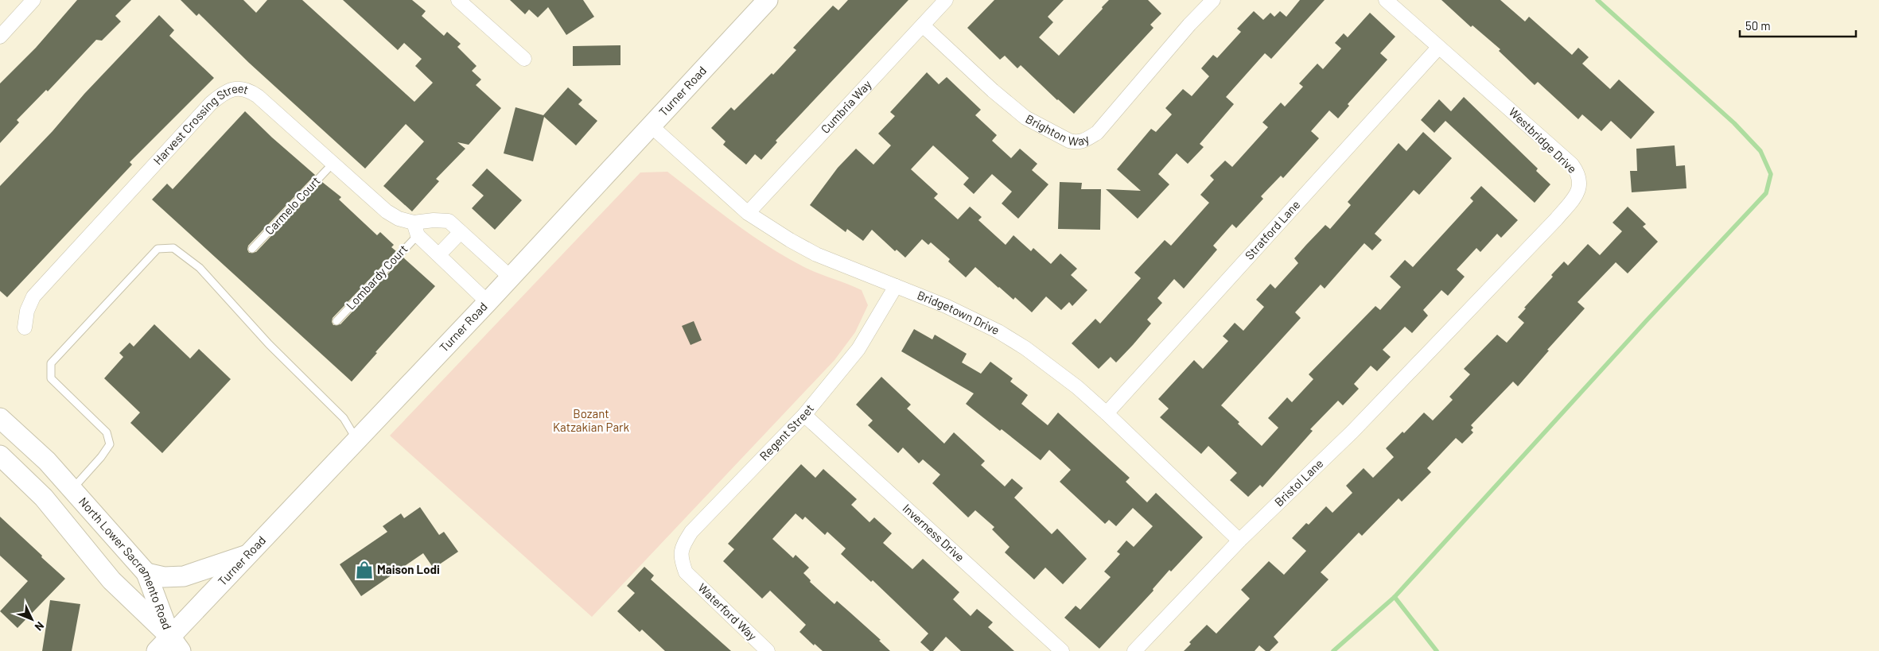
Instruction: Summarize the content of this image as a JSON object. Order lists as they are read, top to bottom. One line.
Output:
{"streets":{"main road":["Turner Road","North Lower Sacramento Road"],"street":["Cumbria Way","Brighton Way","Harvest Crossing Street","Westbridge Drive","Stratford Lane","Bridgetown Drive","Regent Street","Bristol Lane","Inverness Drive","Waterford Way"],"lane":["Carmelo Court","Lombardy Court"]},"crossings":[["Turner Road","Harvest Crossing Street"],["Turner Road","Bridgetown Drive"],["Turner Road","North Lower Sacramento Road"],["Cumbria Way","Brighton Way"],["Cumbria Way","Bridgetown Drive"],["Harvest Crossing Street","Carmelo Court"],["Harvest Crossing Street","Lombardy Court"],["Westbridge Drive","Stratford Lane"],["Westbridge Drive","Bristol Lane"],["Stratford Lane","Bridgetown Drive"],["Bridgetown Drive","Regent Street"],["Bridgetown Drive","Bristol Lane"],["Regent Street","Inverness Drive"],["Regent Street","Waterford Way"]],"parks":["Bozant Katzakian Park"],"places":{"shop":["Maison Lodi"]},"scale_bar":"50 m","north":"bottom right"}
